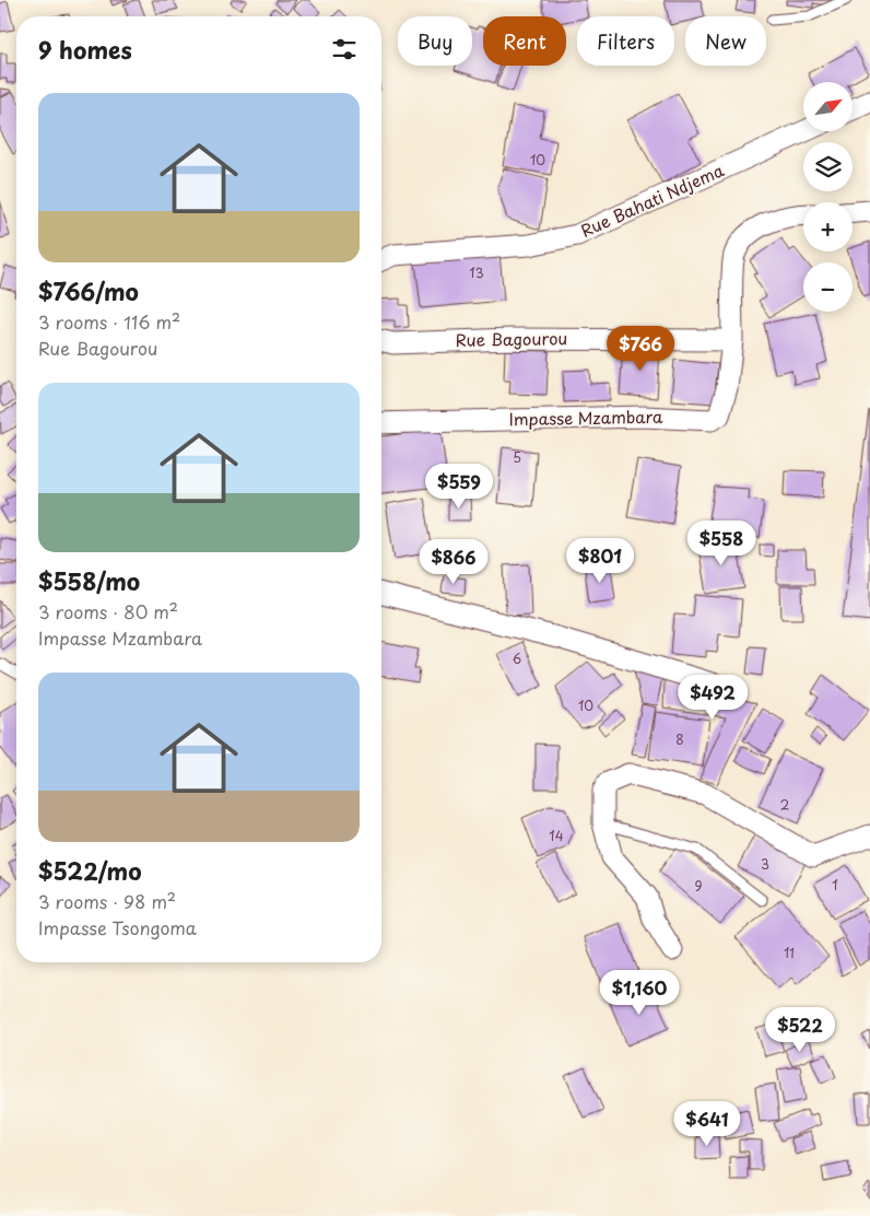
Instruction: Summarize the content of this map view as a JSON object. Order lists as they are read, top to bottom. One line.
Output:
{"streets":{"street":["Rue Bahati Ndjema","Rue Bagourou","Impasse Mzambara"]},"crossings":[["Rue Bagourou","Impasse Mzambara"]],"house_numbers":["10","13","5","6","10","8","2","14","3","1","9","11"],"north":"top right","page":{"chip":["Buy","Rent","Filters","New"],"heading":"9 homes","map_buttons":["+","−"],"list":[{"name":"$766/mo","note":"3 rooms · 116 m² · Rue Bagourou"},{"name":"$558/mo","note":"3 rooms · 80 m² · Impasse Mzambara"},{"name":"$522/mo","note":"3 rooms · 98 m² · Impasse Tsongoma"}],"price":["$766","$559","$558","$801","$866","$492","$1,160","$522","$641"]}}
